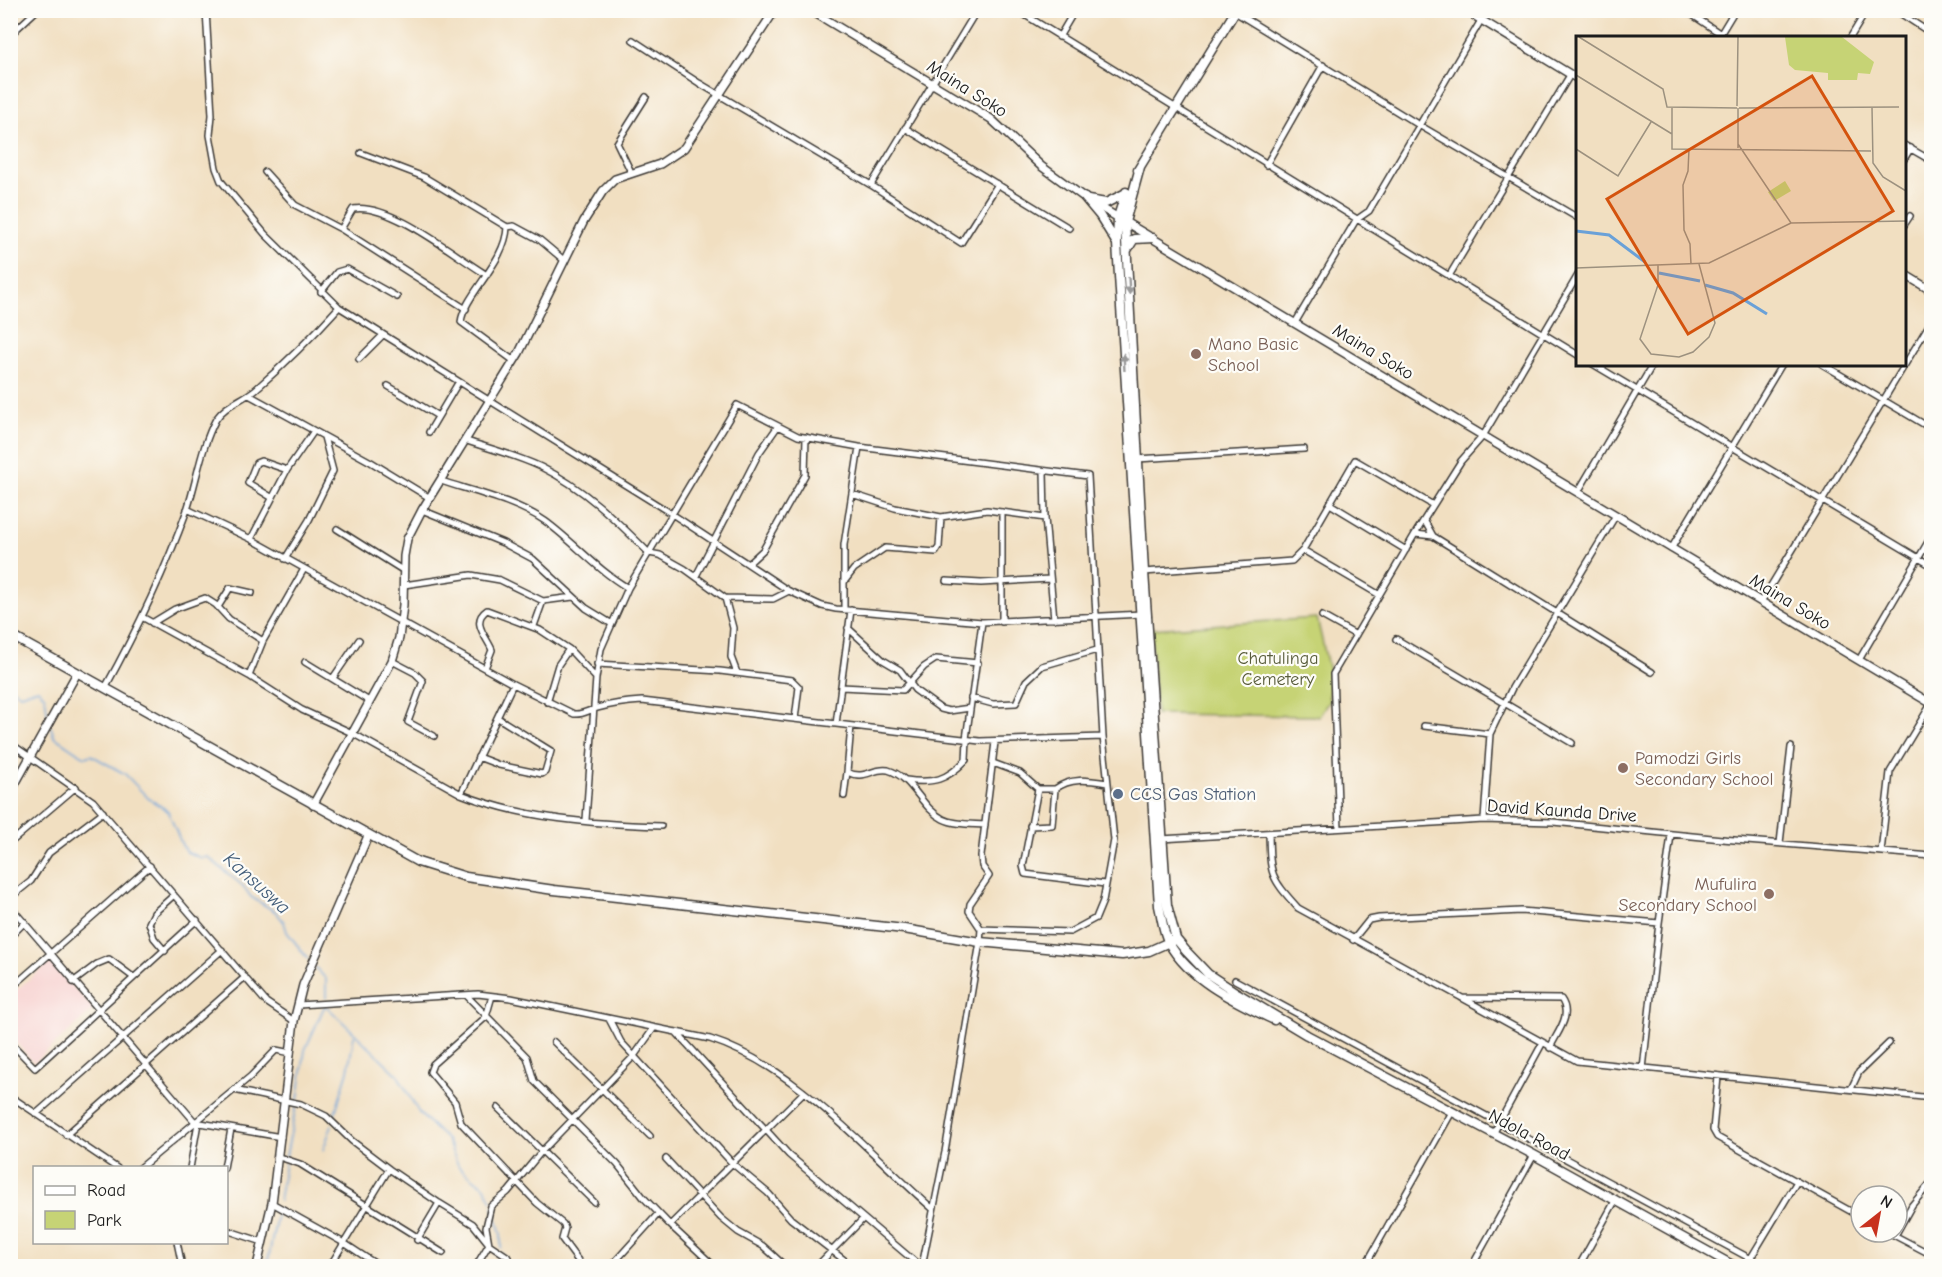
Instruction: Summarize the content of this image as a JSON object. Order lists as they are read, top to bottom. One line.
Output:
{"streets":{"main road":["Ndola Road"],"street":["Maina Soko","David Kaunda Drive"]},"water":["Kansuswa"],"parks":["Chatulinga Cemetery"],"places":["Mano Basic School","Pamodzi Girls Secondary School","CCS Gas Station","Mufulira Secondary School"],"legend":["Road","Park"],"north":"top right"}
